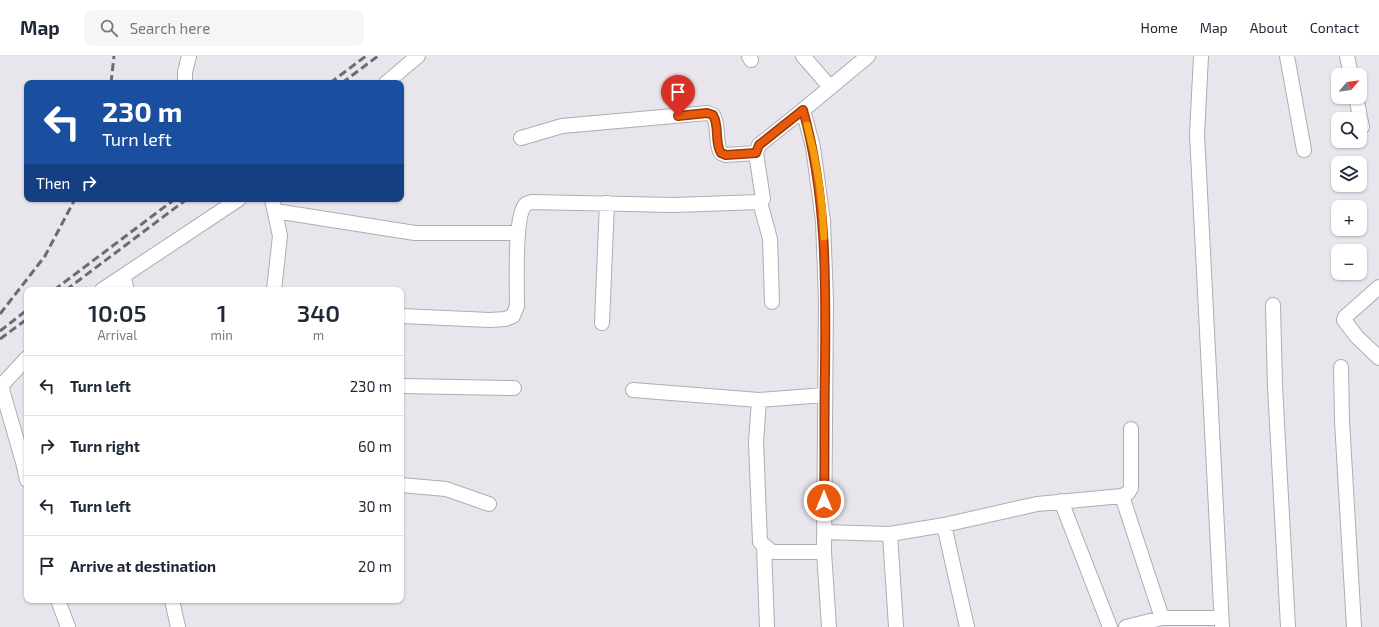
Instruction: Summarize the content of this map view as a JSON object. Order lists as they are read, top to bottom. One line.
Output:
{"north":"top right","page":{"header":"Map","search":"Search here","nav":["Home","Map","About","Contact"],"map_buttons":["+","−"],"turn":["230 m","Turn left"],"then":"Then","eta":["10:05","Arrival","1","min","340","m"],"list":[{"name":"Turn left","value":"230 m"},{"name":"Turn right","value":"60 m"},{"name":"Turn left","value":"30 m"},{"name":"Arrive at destination","value":"20 m"}]}}
